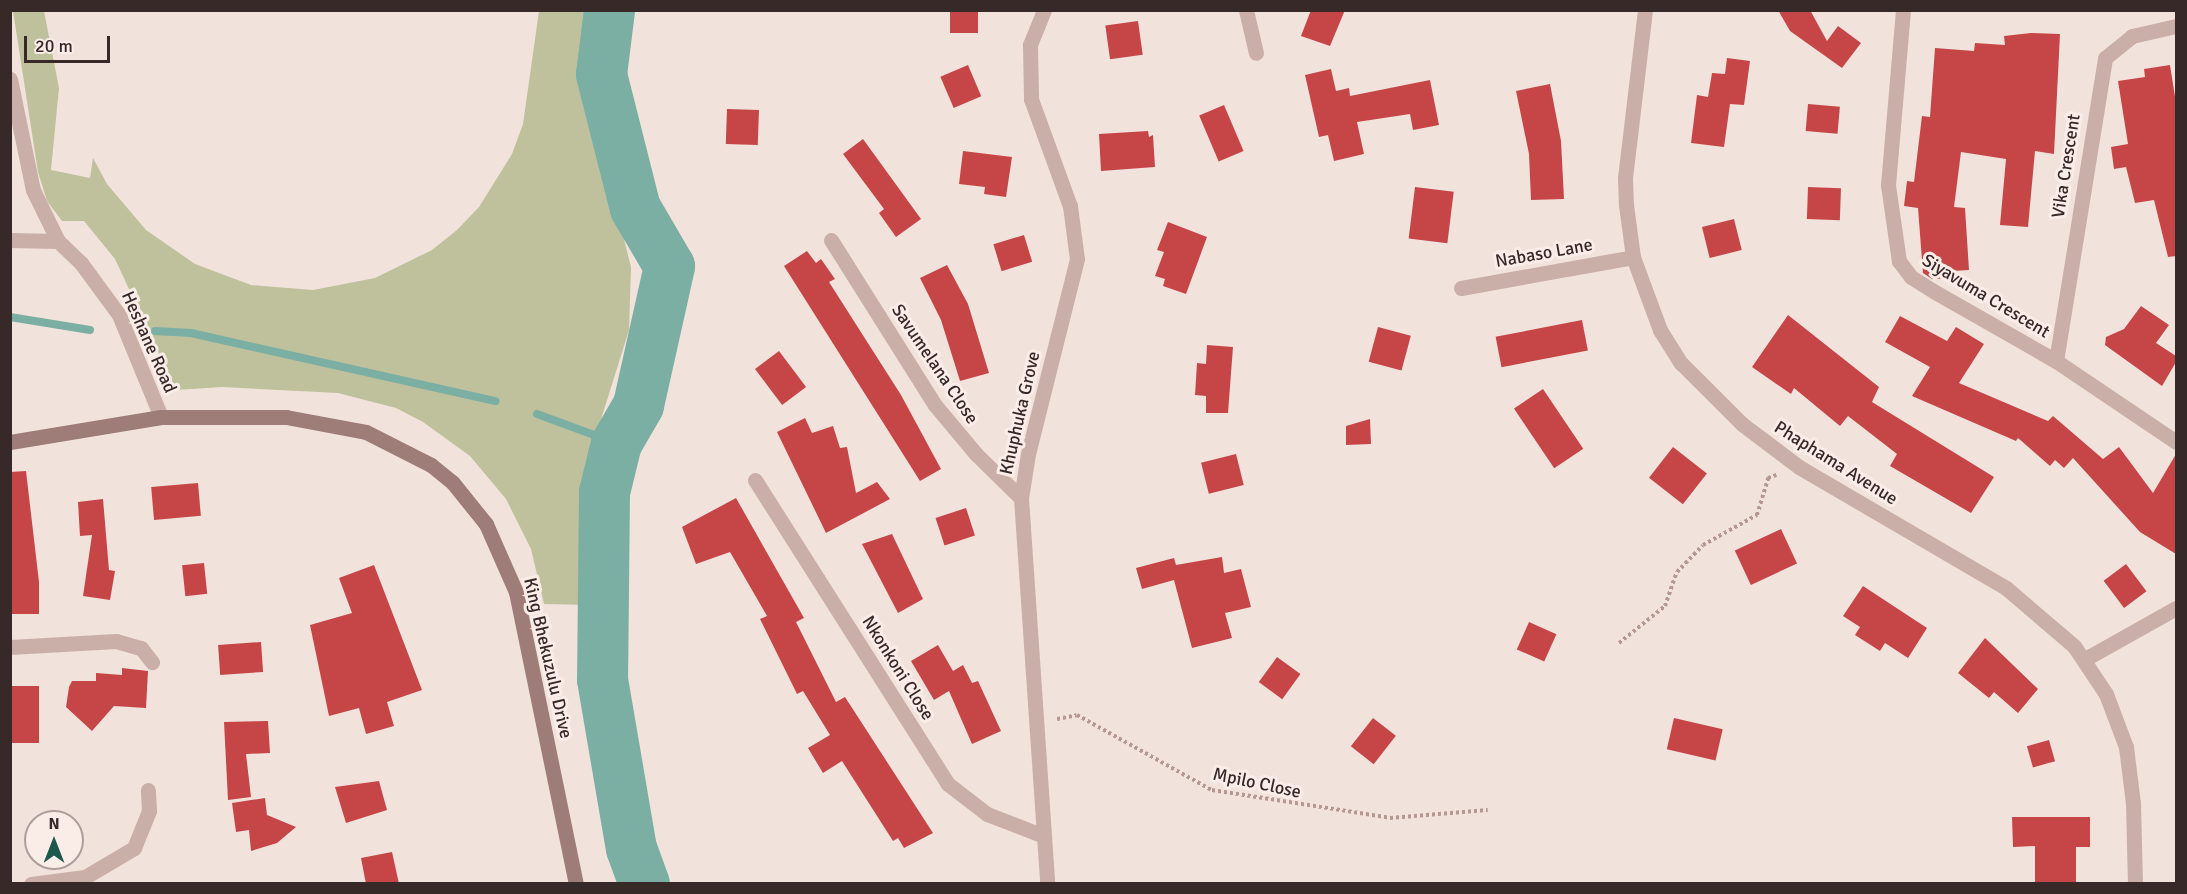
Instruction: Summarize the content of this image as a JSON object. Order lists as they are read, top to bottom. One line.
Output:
{"streets":{"street":["Vika Crescent","Nabaso Lane","Siyavuma Crescent","Heshane Road","Savumelana Close","Khuphuka Grove","Phaphama Avenue","King Bhekuzulu Drive","Nkonkoni Close"],"path":["Mpilo Close"]},"crossings":[["Vika Crescent","Siyavuma Crescent"],["Nabaso Lane","Phaphama Avenue"],["Heshane Road","King Bhekuzulu Drive"],["Savumelana Close","Khuphuka Grove"],["Khuphuka Grove","Nkonkoni Close"],["Khuphuka Grove","Mpilo Close"]],"scale_bar":"20 m","north":"top"}
